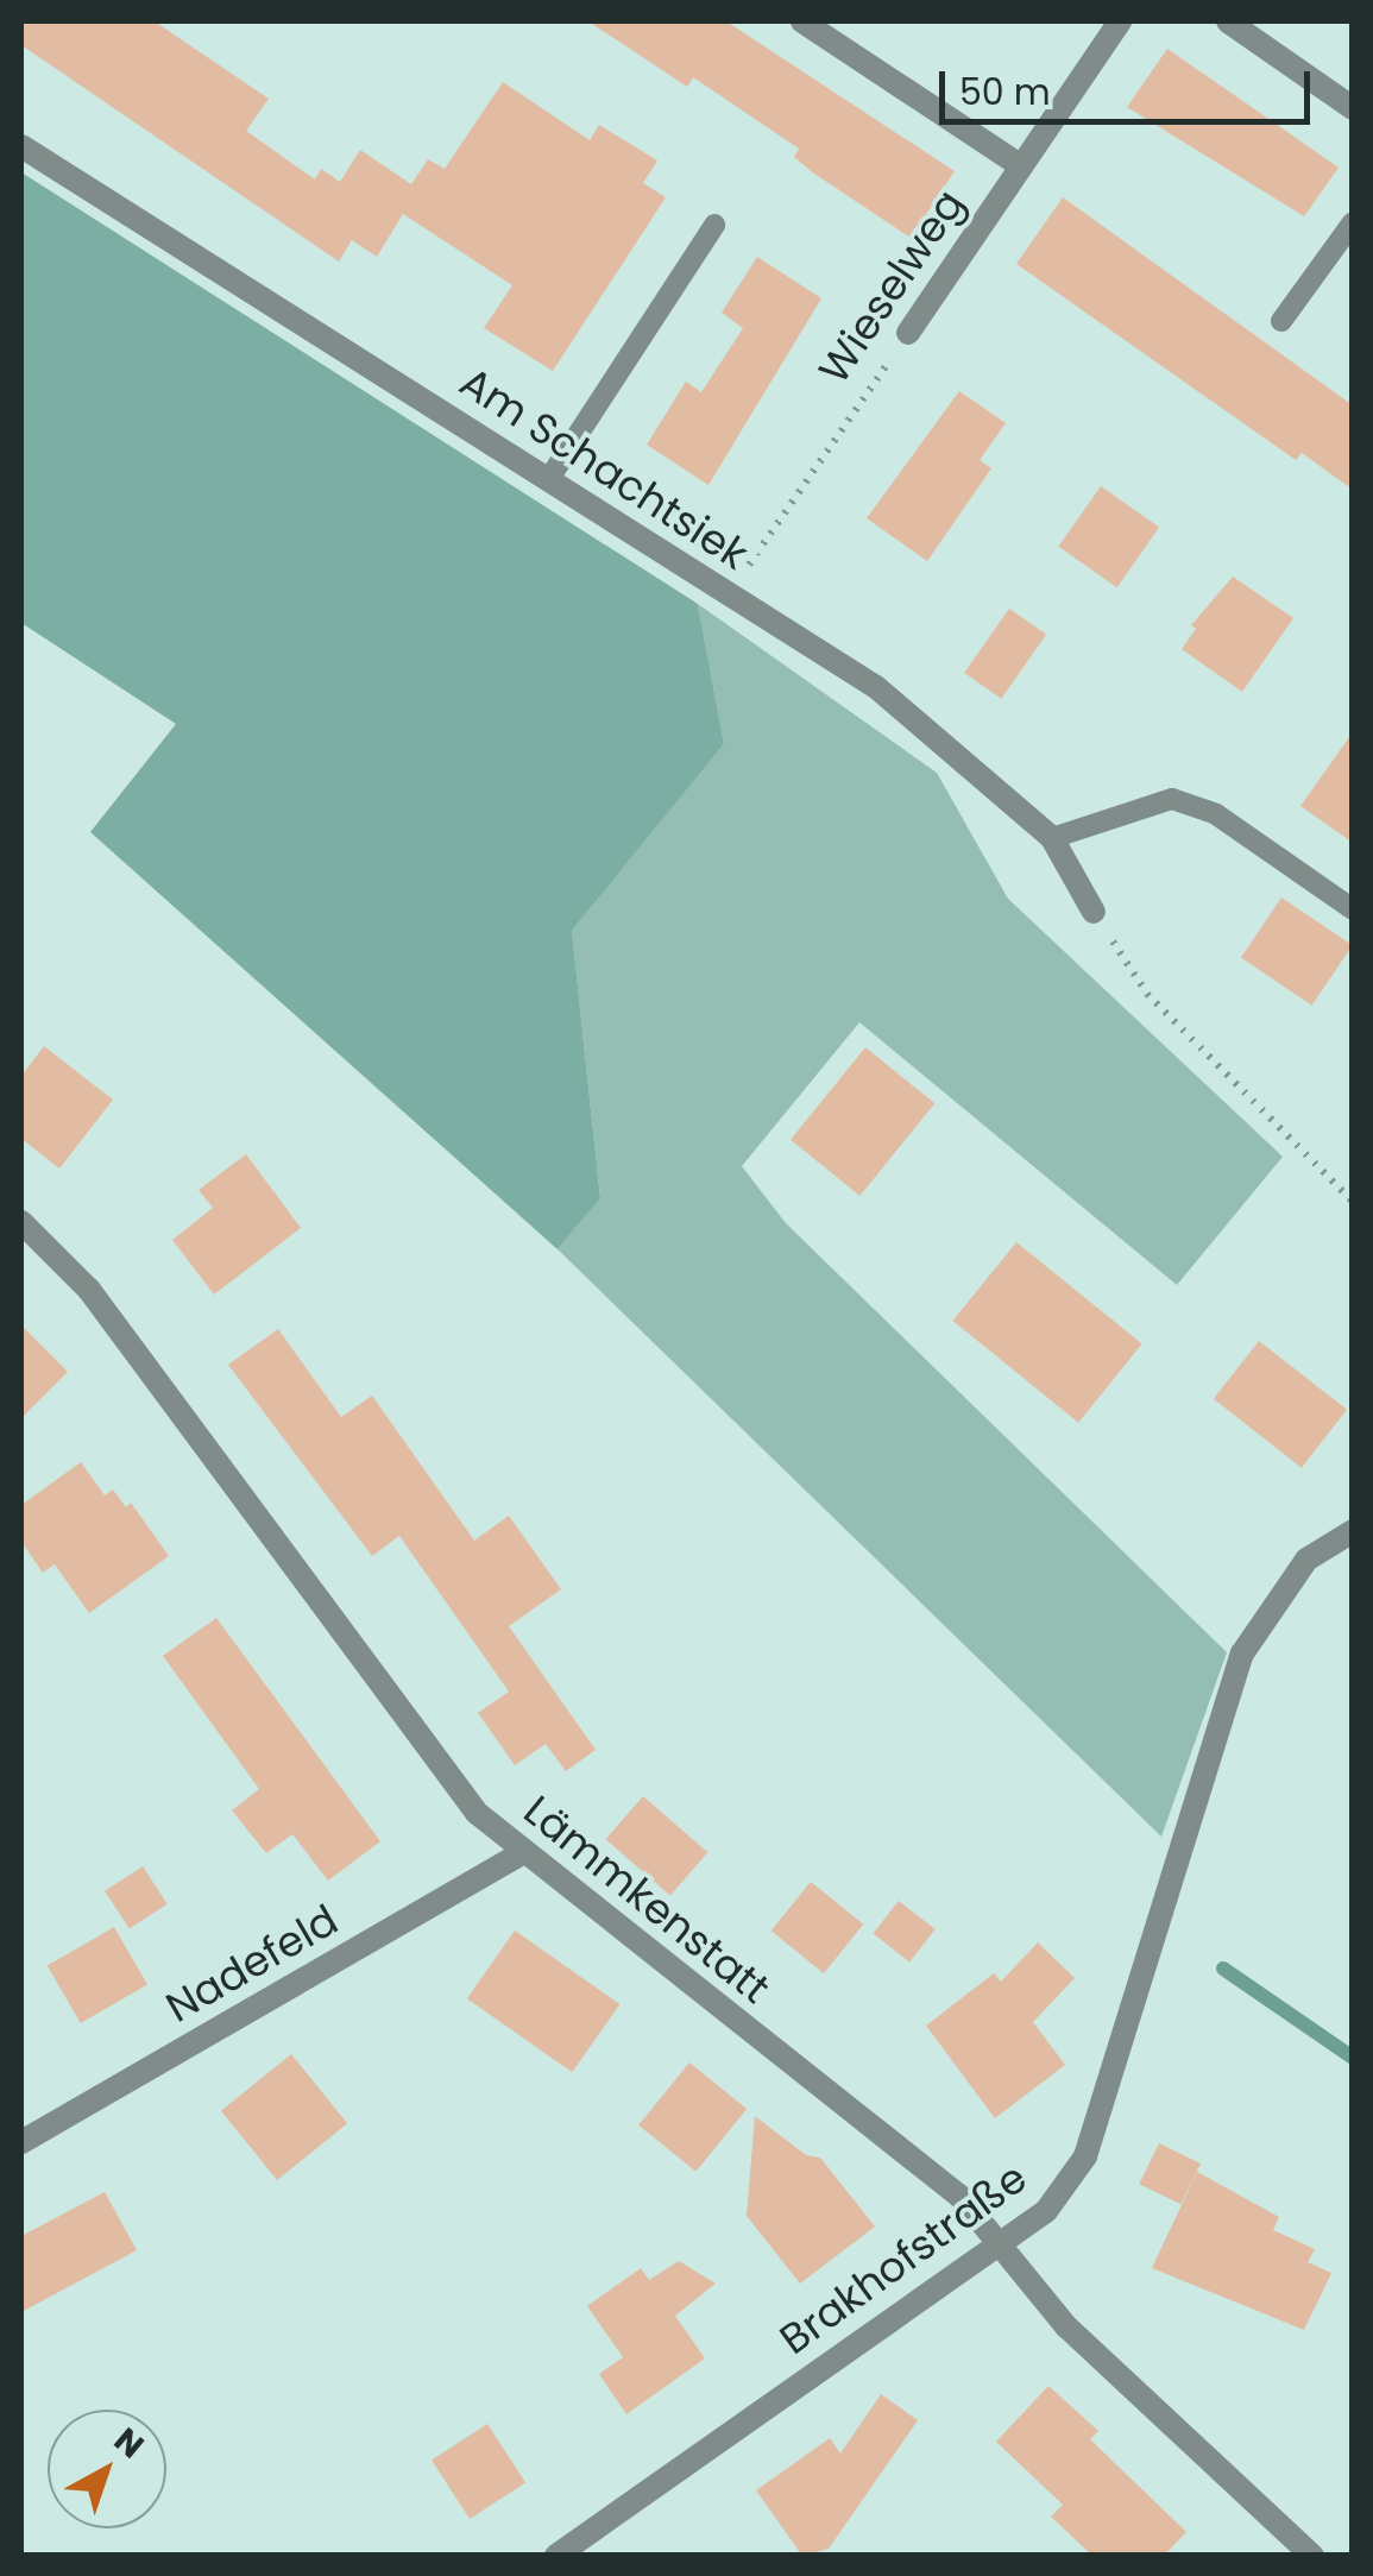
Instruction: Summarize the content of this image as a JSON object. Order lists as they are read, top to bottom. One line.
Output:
{"streets":{"street":["Wieselweg","Am Schachtsiek","Lämmkenstatt","Nadefeld","Brakhofstraße"]},"crossings":[["Wieselweg","Am Schachtsiek"],["Lämmkenstatt","Nadefeld"],["Lämmkenstatt","Brakhofstraße"]],"scale_bar":"50 m","north":"top right"}
